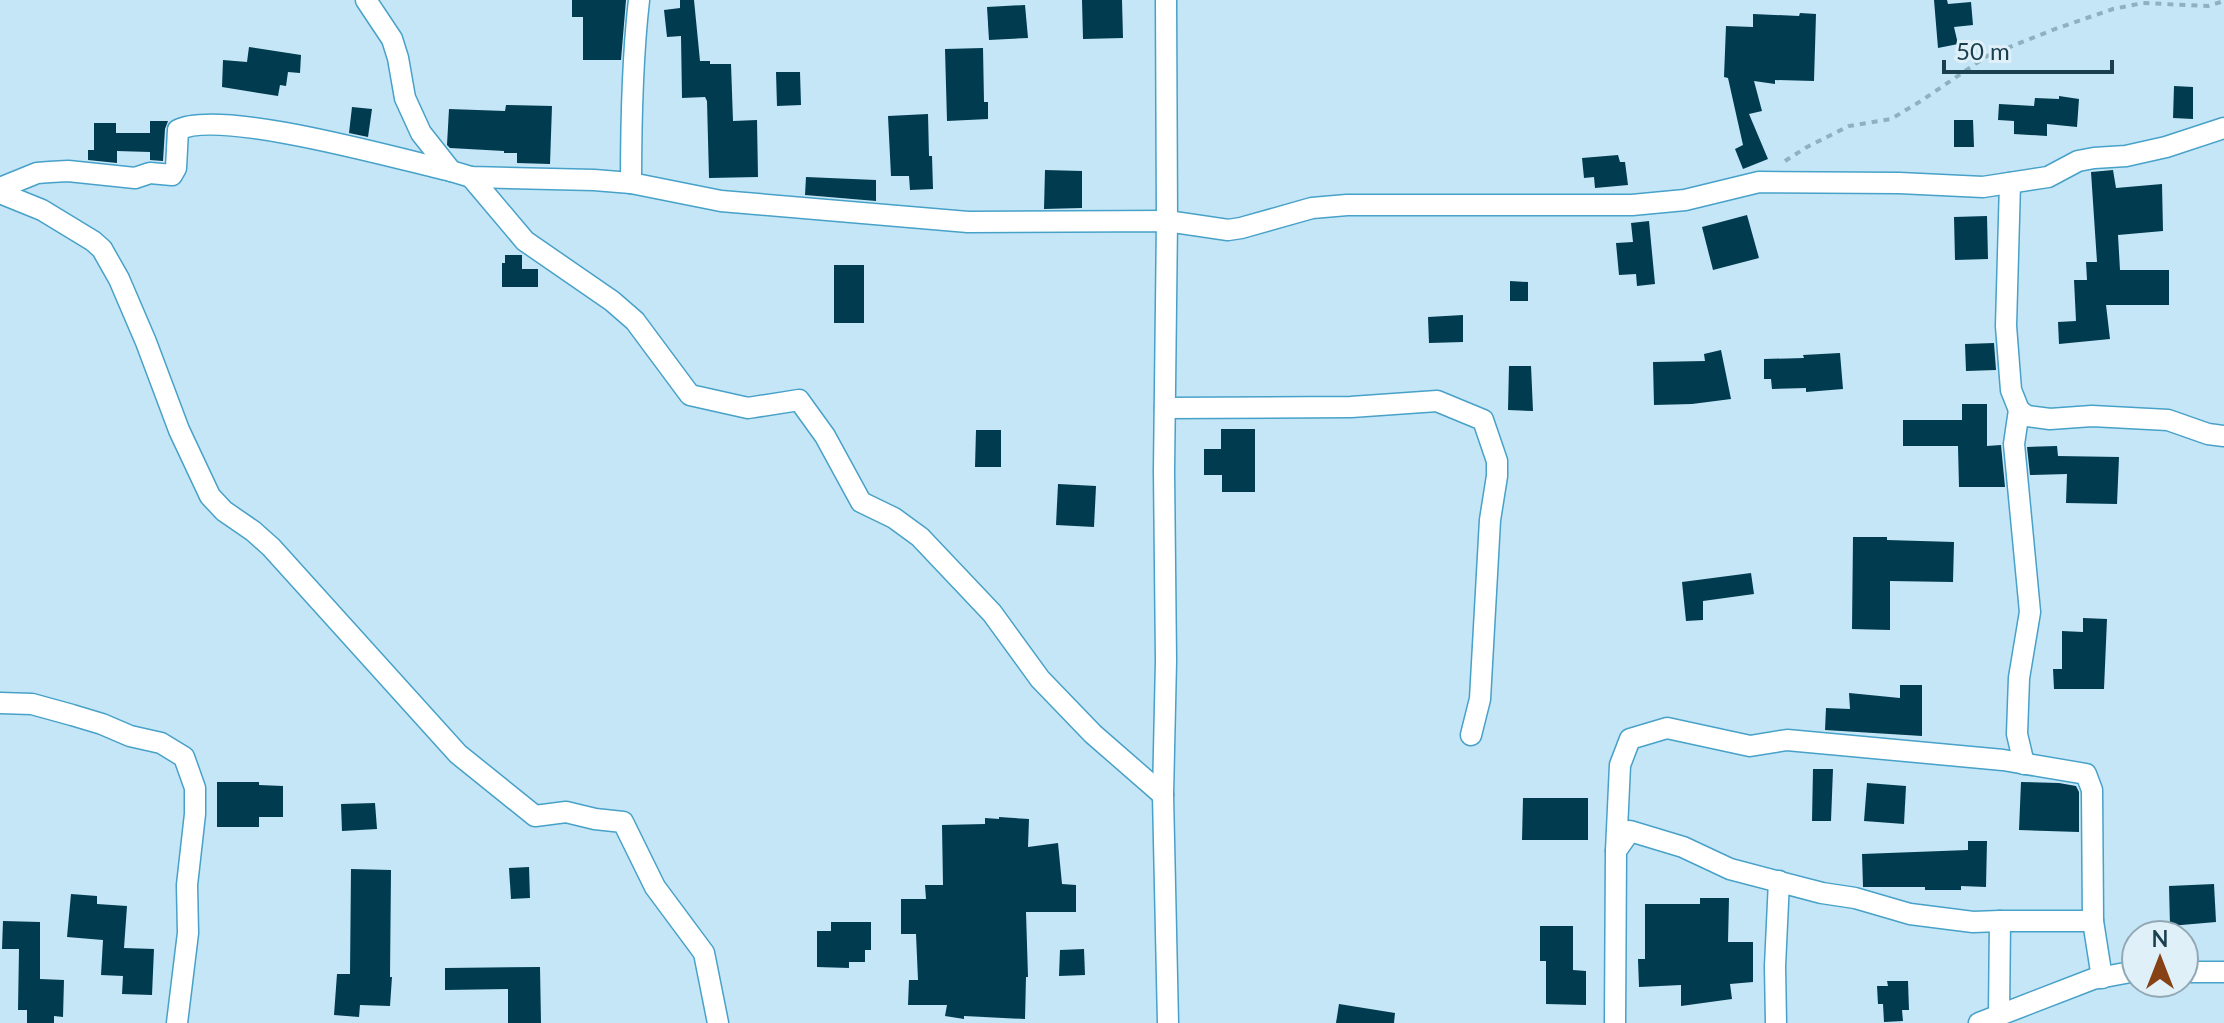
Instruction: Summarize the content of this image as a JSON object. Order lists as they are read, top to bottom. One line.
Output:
{"scale_bar":"50 m","north":"top"}
